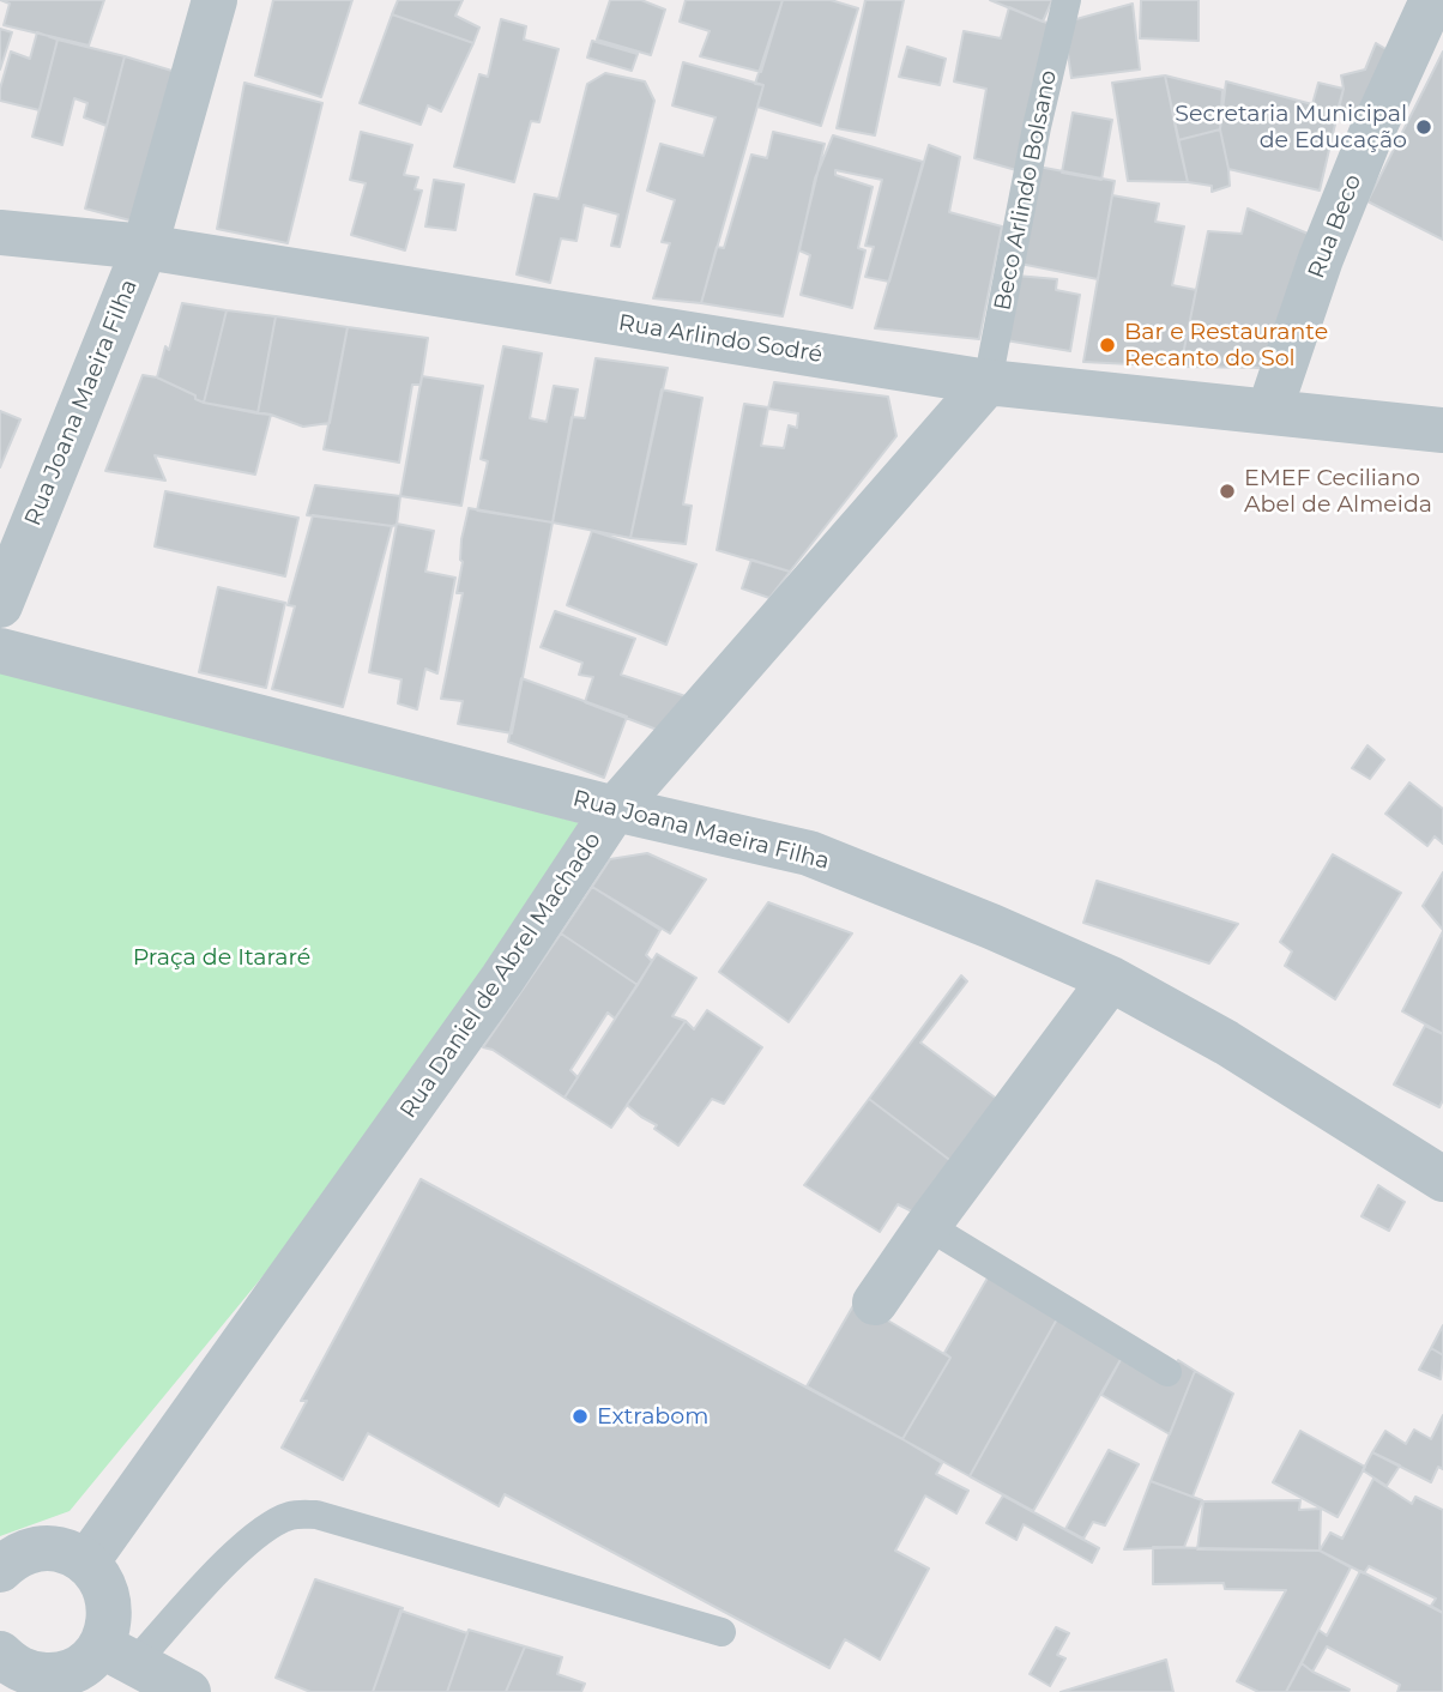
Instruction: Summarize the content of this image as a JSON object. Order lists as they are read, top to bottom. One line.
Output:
{"streets":{"street":["Rua Beco","Rua Arlindo Sodré","Rua Joana Maeira Filha","Rua Daniel de Abrel Machado"],"lane":["Beco Arlindo Bolsano"]},"crossings":[["Beco Arlindo Bolsano","Rua Arlindo Sodré"],["Beco Arlindo Bolsano","Rua Daniel de Abrel Machado"],["Rua Beco","Rua Arlindo Sodré"],["Rua Arlindo Sodré","Rua Joana Maeira Filha"],["Rua Arlindo Sodré","Rua Daniel de Abrel Machado"],["Rua Joana Maeira Filha","Rua Daniel de Abrel Machado"]],"parks":["Praça de Itararé"],"places":["Secretaria Municipal de Educação","Bar e Restaurante Recanto do Sol","EMEF Ceciliano Abel de Almeida","Extrabom"]}
